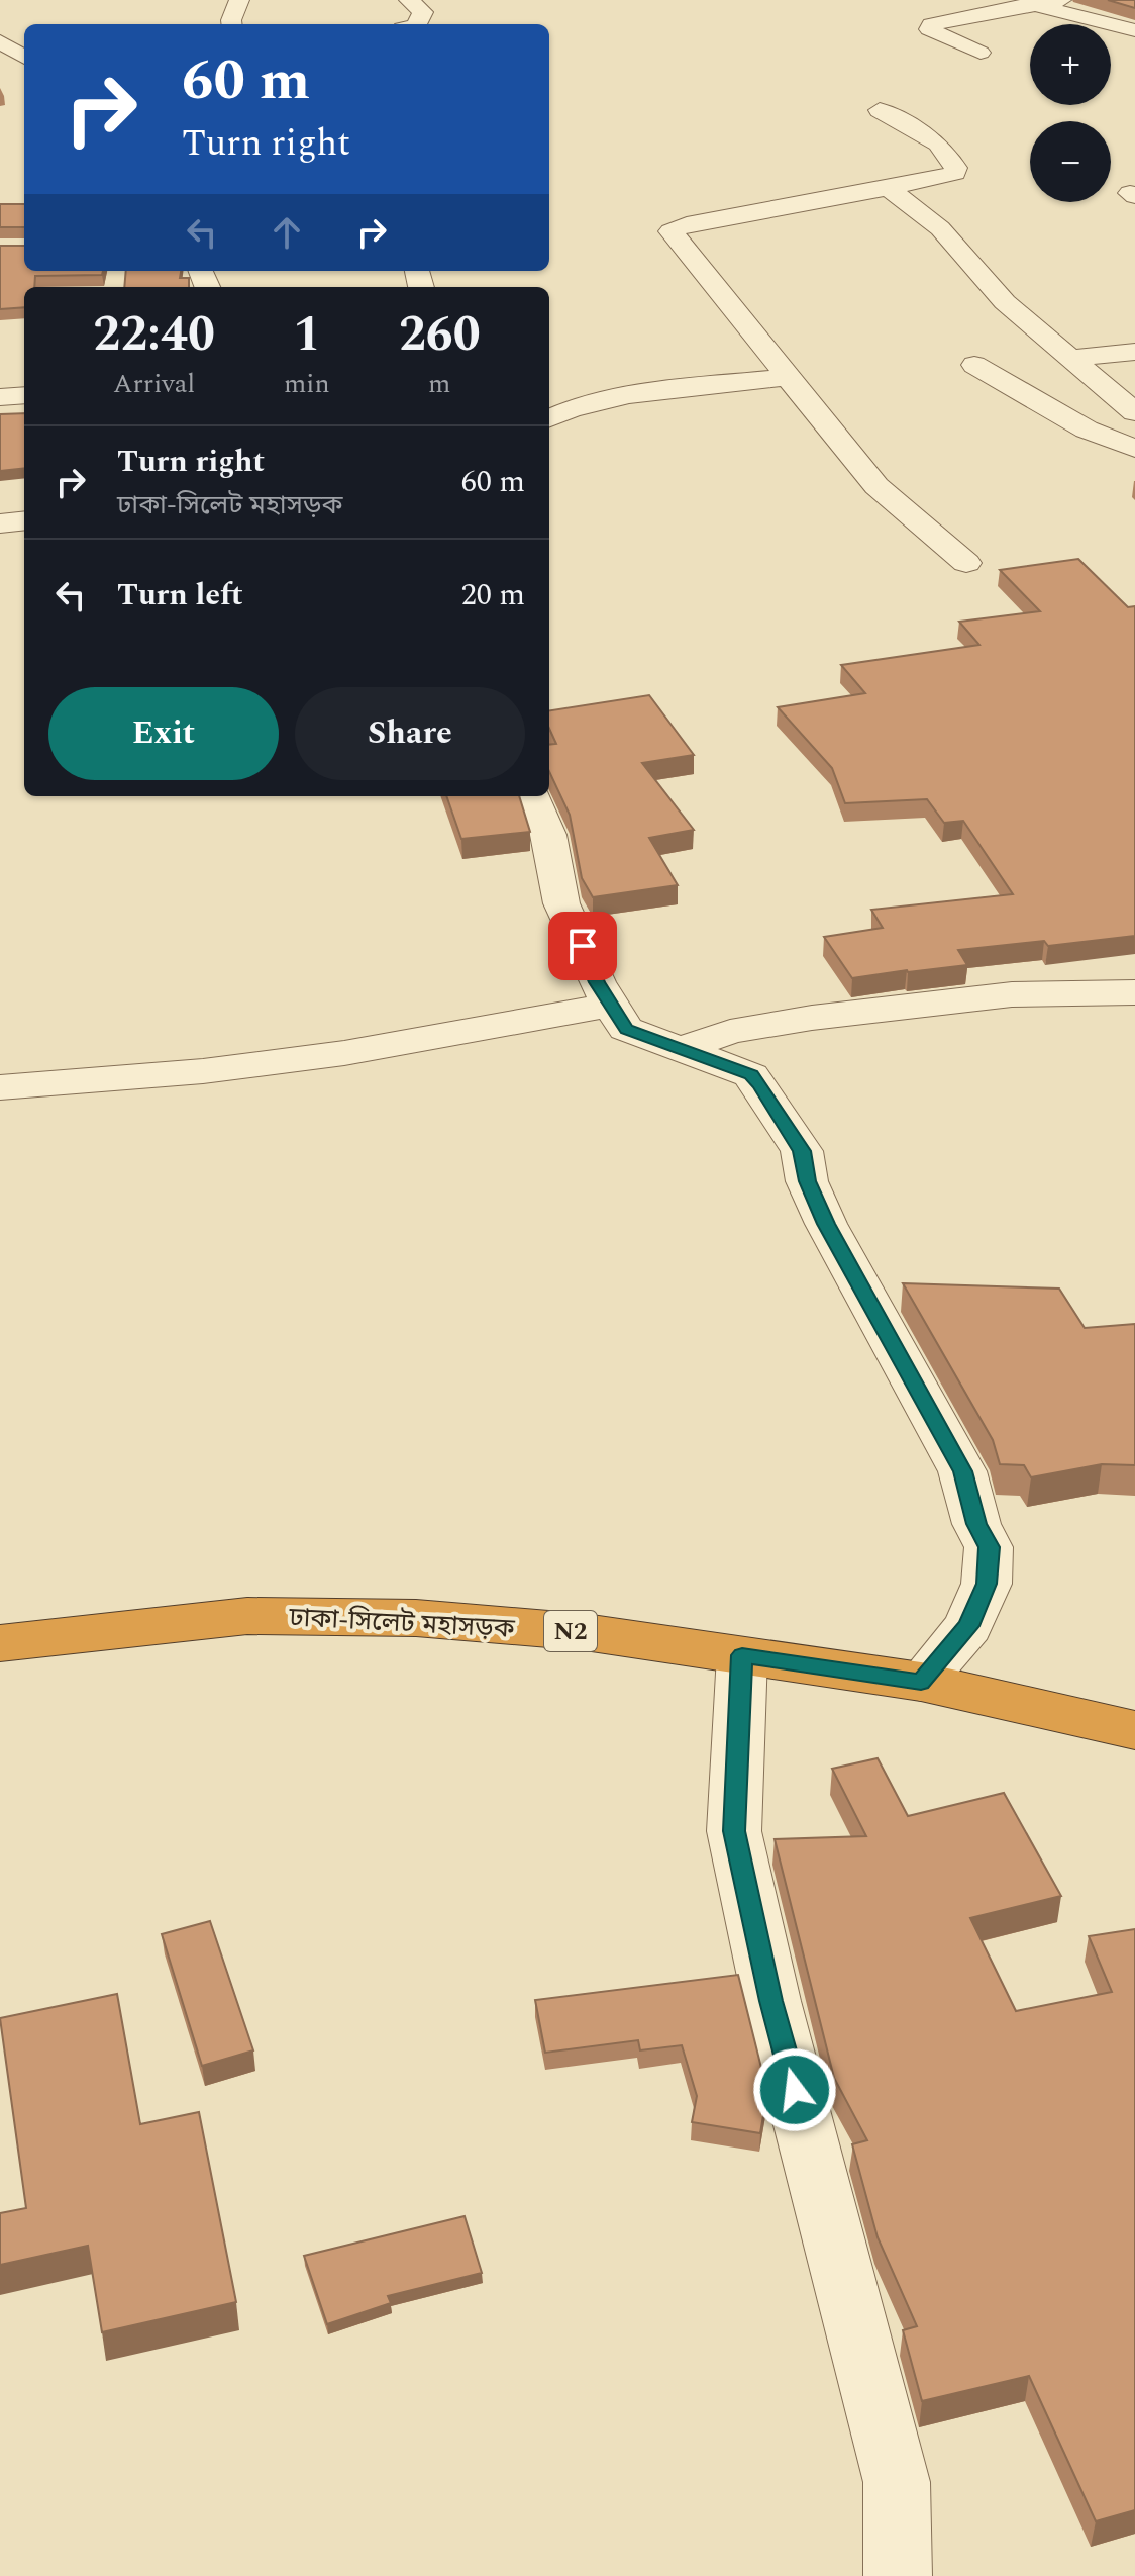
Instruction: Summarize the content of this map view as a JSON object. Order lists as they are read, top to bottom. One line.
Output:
{"streets":{"highway":["ঢাকা-সিলেট মহাসড়ক","N2"]},"page":{"map_buttons":["+","−"],"turn":["60 m","Turn right"],"eta":["22:40","Arrival","1","min","260","m"],"list":[{"name":"Turn right","note":"ঢাকা-সিলেট মহাসড়ক","value":"60 m"},{"name":"Turn left","value":"20 m"}],"buttons":["Exit","Share"]}}
